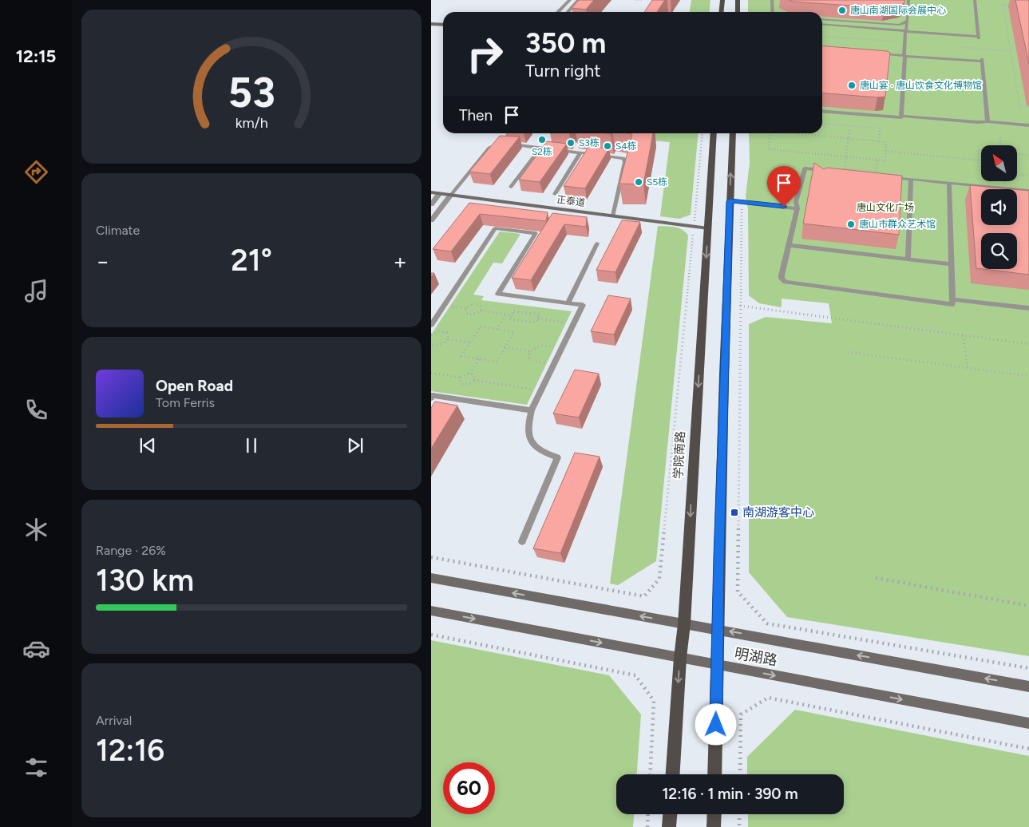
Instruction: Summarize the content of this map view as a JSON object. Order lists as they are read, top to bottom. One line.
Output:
{"streets":{"main road":["正泰道","学院南路","明湖路"]},"crossings":[["正泰道","学院南路"],["学院南路","明湖路"]],"parks":["唐山文化广场"],"places":{"other":["唐山南湖国际会展中心","唐山宴 · 唐山饮食文化博物馆","S2栋","S3栋","S4栋","S5栋","唐山市群众艺术馆"],"transit":["南湖游客中心"]},"north":"top left","page":{"tabs":"12:15","turn":["350 m","Turn right"],"then":"Then","tile":["Climate",["Range · 26%","130 km"],["Arrival","12:16"]],"heat":["−","21°","+"],"song":["Open Road","Tom Ferris"],"limit":"60","trip":"12:16 · 1 min · 390 m","gauge":["53","km/h"]}}
